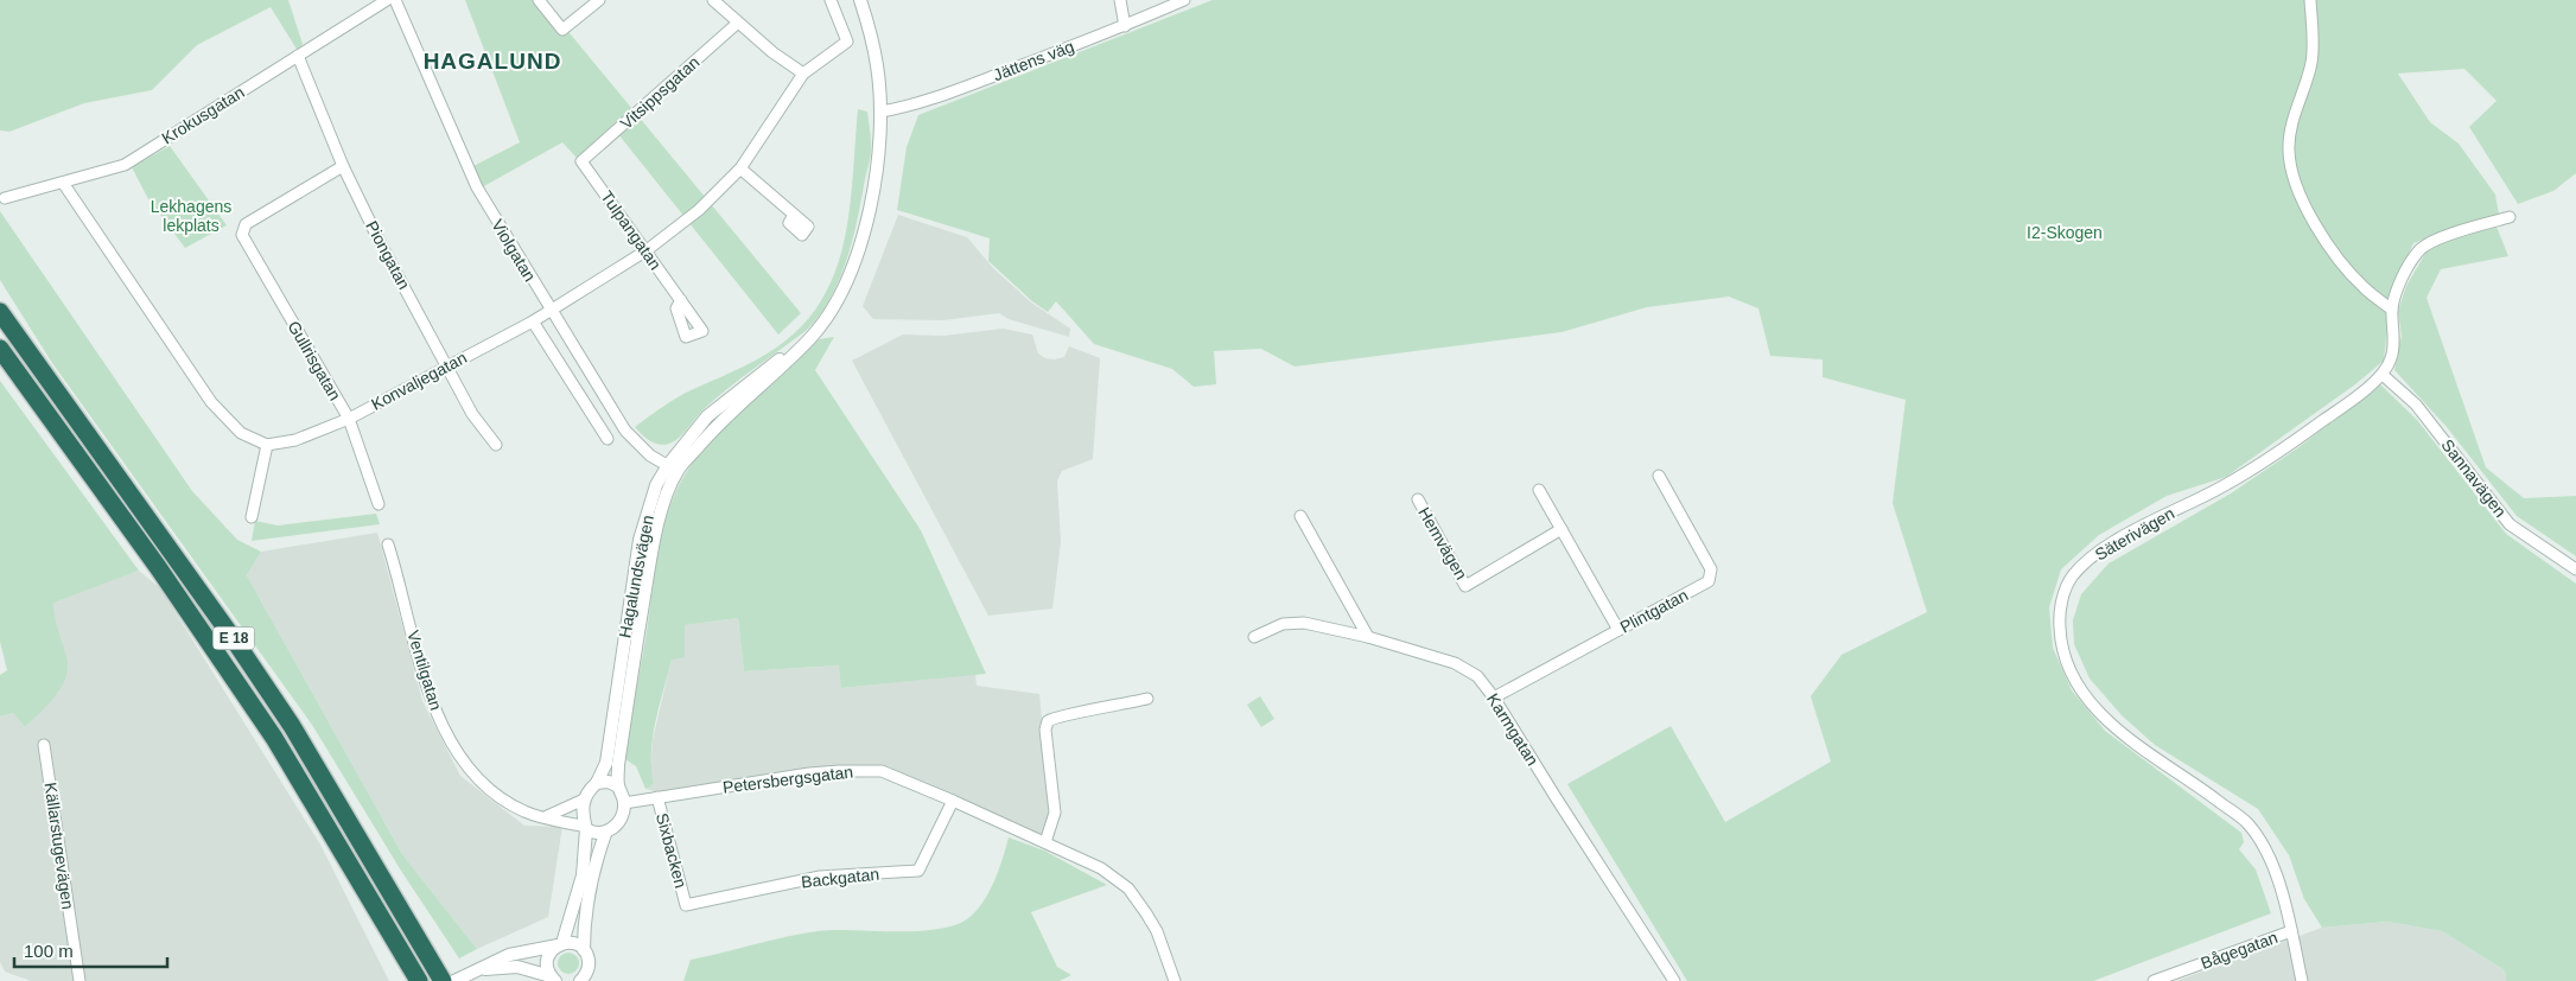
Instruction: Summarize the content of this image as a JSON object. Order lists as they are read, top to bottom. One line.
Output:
{"streets":{"highway":["E 18"],"street":["Jättens väg","Vitsippsgatan","Krokusgatan","Tulpangatan","Violgatan","Piongatan","Gullrisgatan","Konvaljegatan","Sannavägen","Säterivägen","Hemvägen","Hagalundsvägen","Plintgatan","Ventilgatan","Karmgatan","Petersbergsgatan","Källarstugevägen","Sixbacken","Backgatan","Bågegatan"]},"crossings":[["Jättens väg","Hagalundsvägen"],["Vitsippsgatan","Tulpangatan"],["Krokusgatan","Piongatan"],["Tulpangatan","Konvaljegatan"],["Violgatan","Konvaljegatan"],["Violgatan","Hagalundsvägen"],["Piongatan","Gullrisgatan"],["Piongatan","Konvaljegatan"],["Gullrisgatan","Konvaljegatan"],["Sannavägen","Säterivägen"],["Säterivägen","Bågegatan"],["Hagalundsvägen","Ventilgatan"],["Hagalundsvägen","Petersbergsgatan"],["Plintgatan","Karmgatan"],["Ventilgatan","Petersbergsgatan"],["Petersbergsgatan","Sixbacken"],["Petersbergsgatan","Backgatan"],["Sixbacken","Backgatan"]],"districts":["HAGALUND"],"parks":["Lekhagens lekplats","I2-Skogen"],"scale_bar":"100 m"}
